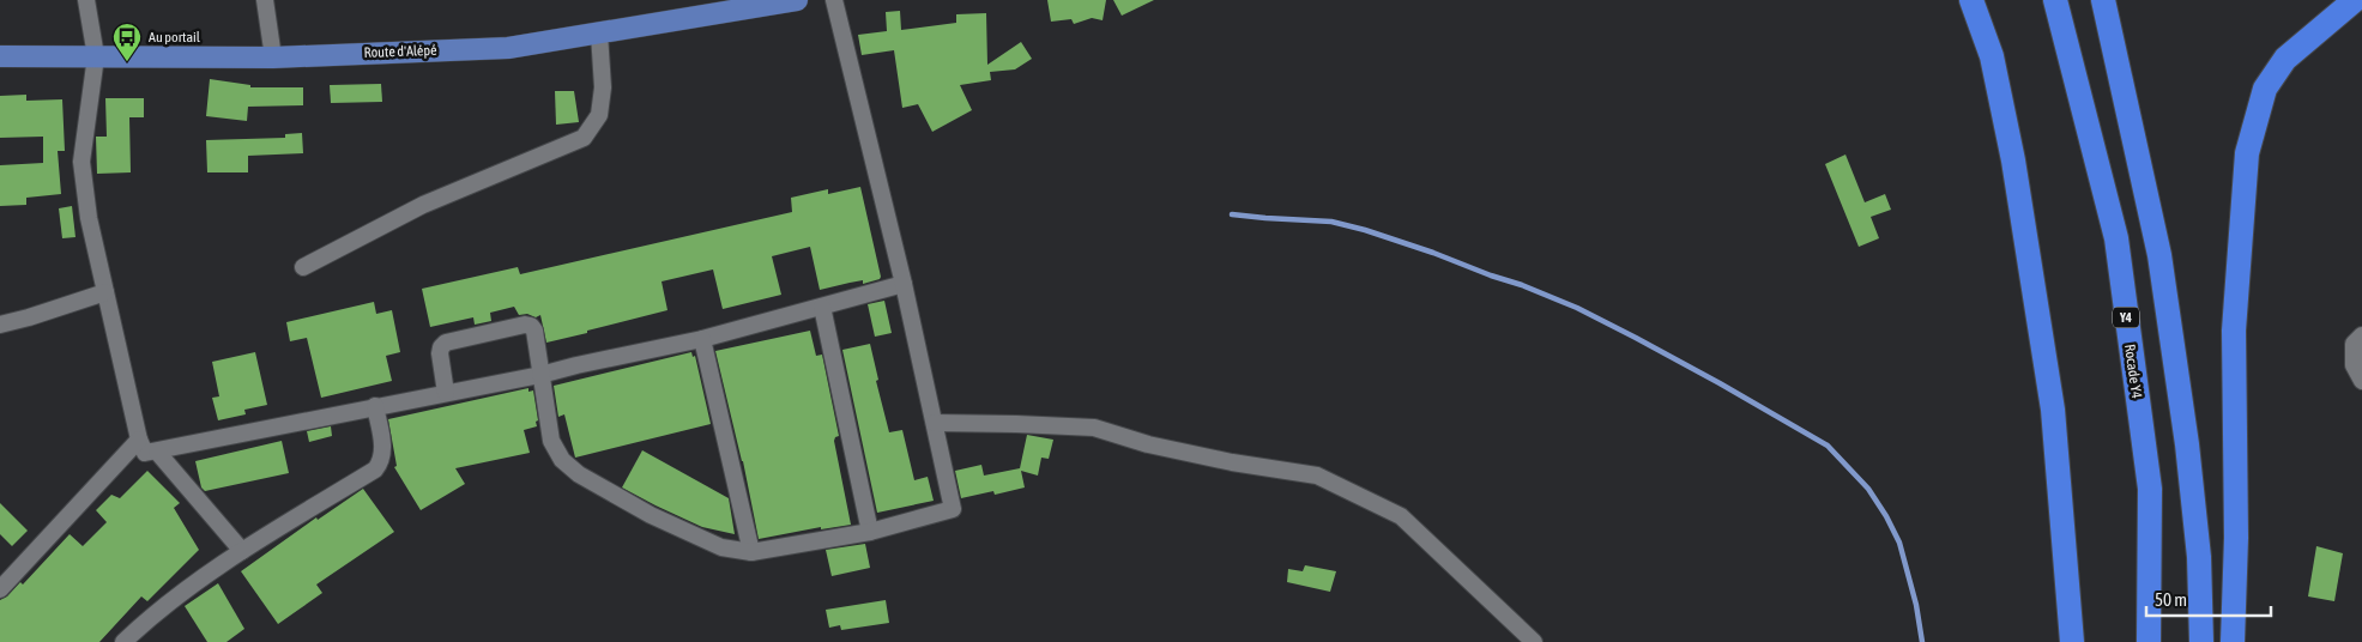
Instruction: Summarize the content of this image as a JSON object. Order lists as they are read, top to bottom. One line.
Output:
{"streets":{"highway":["Y4","Rocade Y4"],"main road":["Route d'Alépé"]},"places":{"bus stop":["Au portail"]},"scale_bar":"50 m"}
